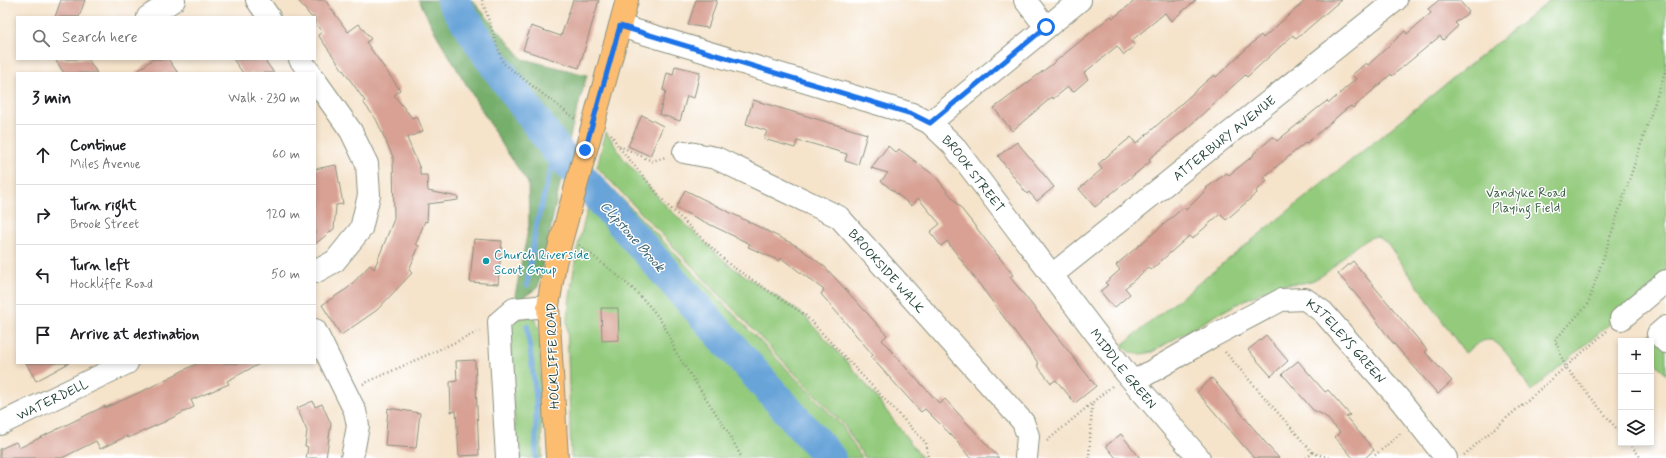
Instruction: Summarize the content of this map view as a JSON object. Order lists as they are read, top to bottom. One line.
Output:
{"streets":{"main road":["HOCKLIFFE ROAD"],"street":["ATTERBURY AVENUE","BROOK STREET","BROOKSIDE WALK","KITELEYS GREEN","MIDDLE GREEN","WATERDELL"]},"crossings":[["ATTERBURY AVENUE","BROOK STREET"],["ATTERBURY AVENUE","MIDDLE GREEN"],["BROOK STREET","HOCKLIFFE ROAD"],["BROOK STREET","MIDDLE GREEN"],["KITELEYS GREEN","MIDDLE GREEN"]],"water":["Clipstone Brook"],"parks":["Vandyke Road Playing Field"],"places":["Church Riverside Scout Group"],"page":{"search":"Search here","heading":["3 min","Walk · 230 m"],"list":[["Continue","Miles Avenue","60 m"],["Turn right","Brook Street","120 m"],["Turn left","Hockliffe Road","50 m"],"Arrive at destination"],"map_buttons":["+","−"]}}
